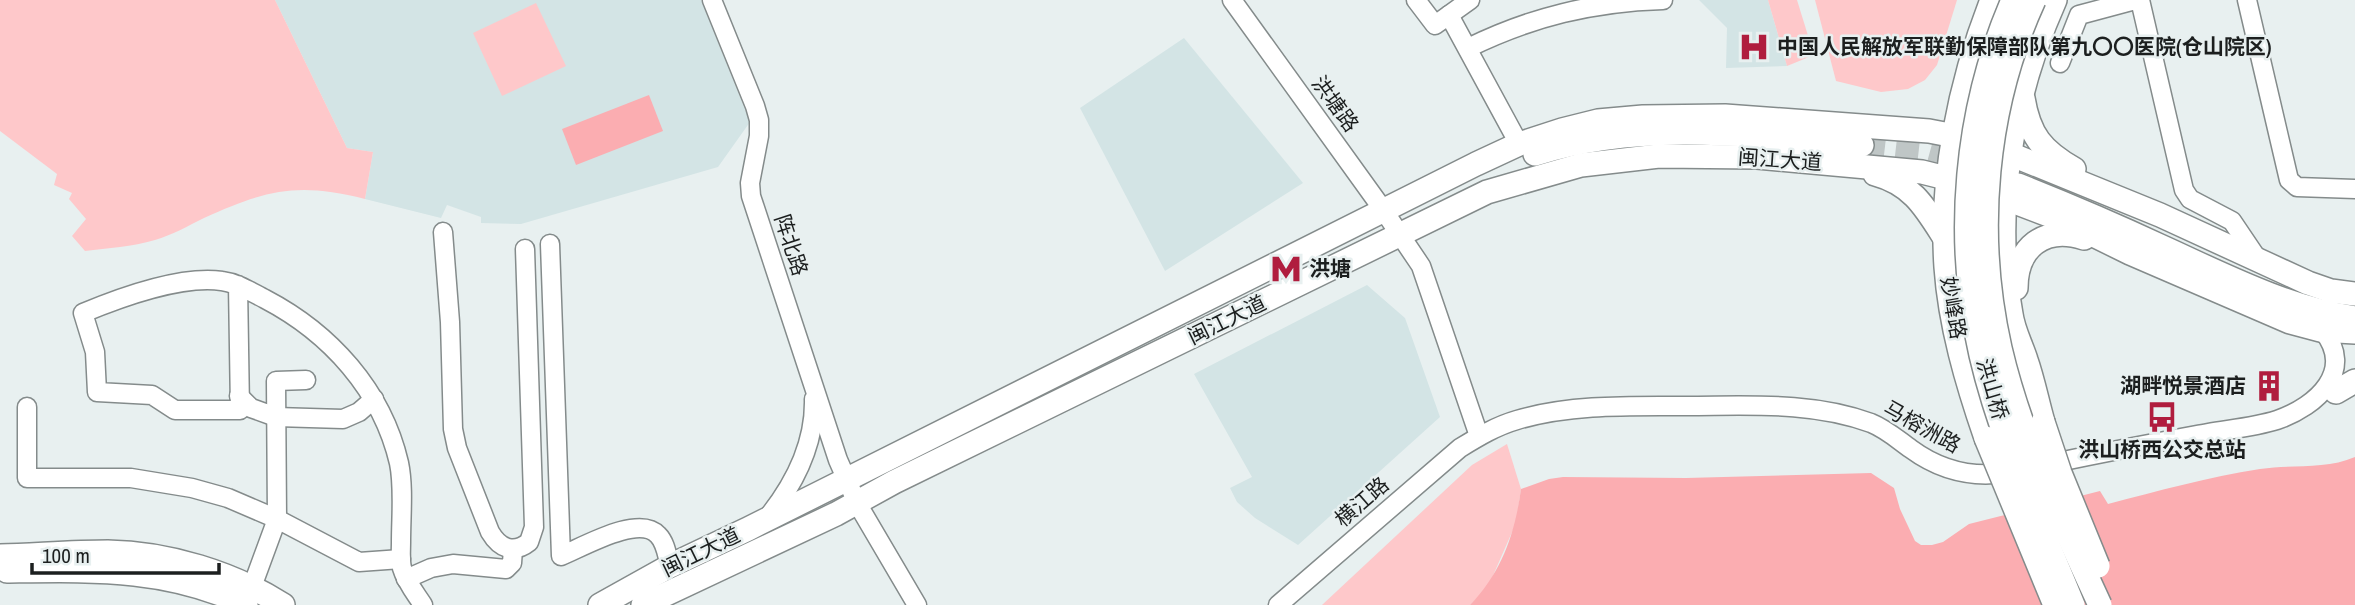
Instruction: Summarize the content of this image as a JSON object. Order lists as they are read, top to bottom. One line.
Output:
{"streets":{"main road":["闽江大道","妙峰路","洪山桥"],"street":["洪塘路","阵北路","马榕洲路","横江路"]},"crossings":[["洪塘路","闽江大道"],["洪塘路","马榕洲路"],["洪塘路","横江路"],["闽江大道","阵北路"],["闽江大道","妙峰路"],["马榕洲路","横江路"]],"places":{"hospital":["中国人民解放军联勤保障部队第九〇〇医院(仓山院区)"],"metro station":["洪塘"],"building":["湖畔悦景酒店"],"bus stop":["洪山桥西公交总站"]},"scale_bar":"100 m"}
